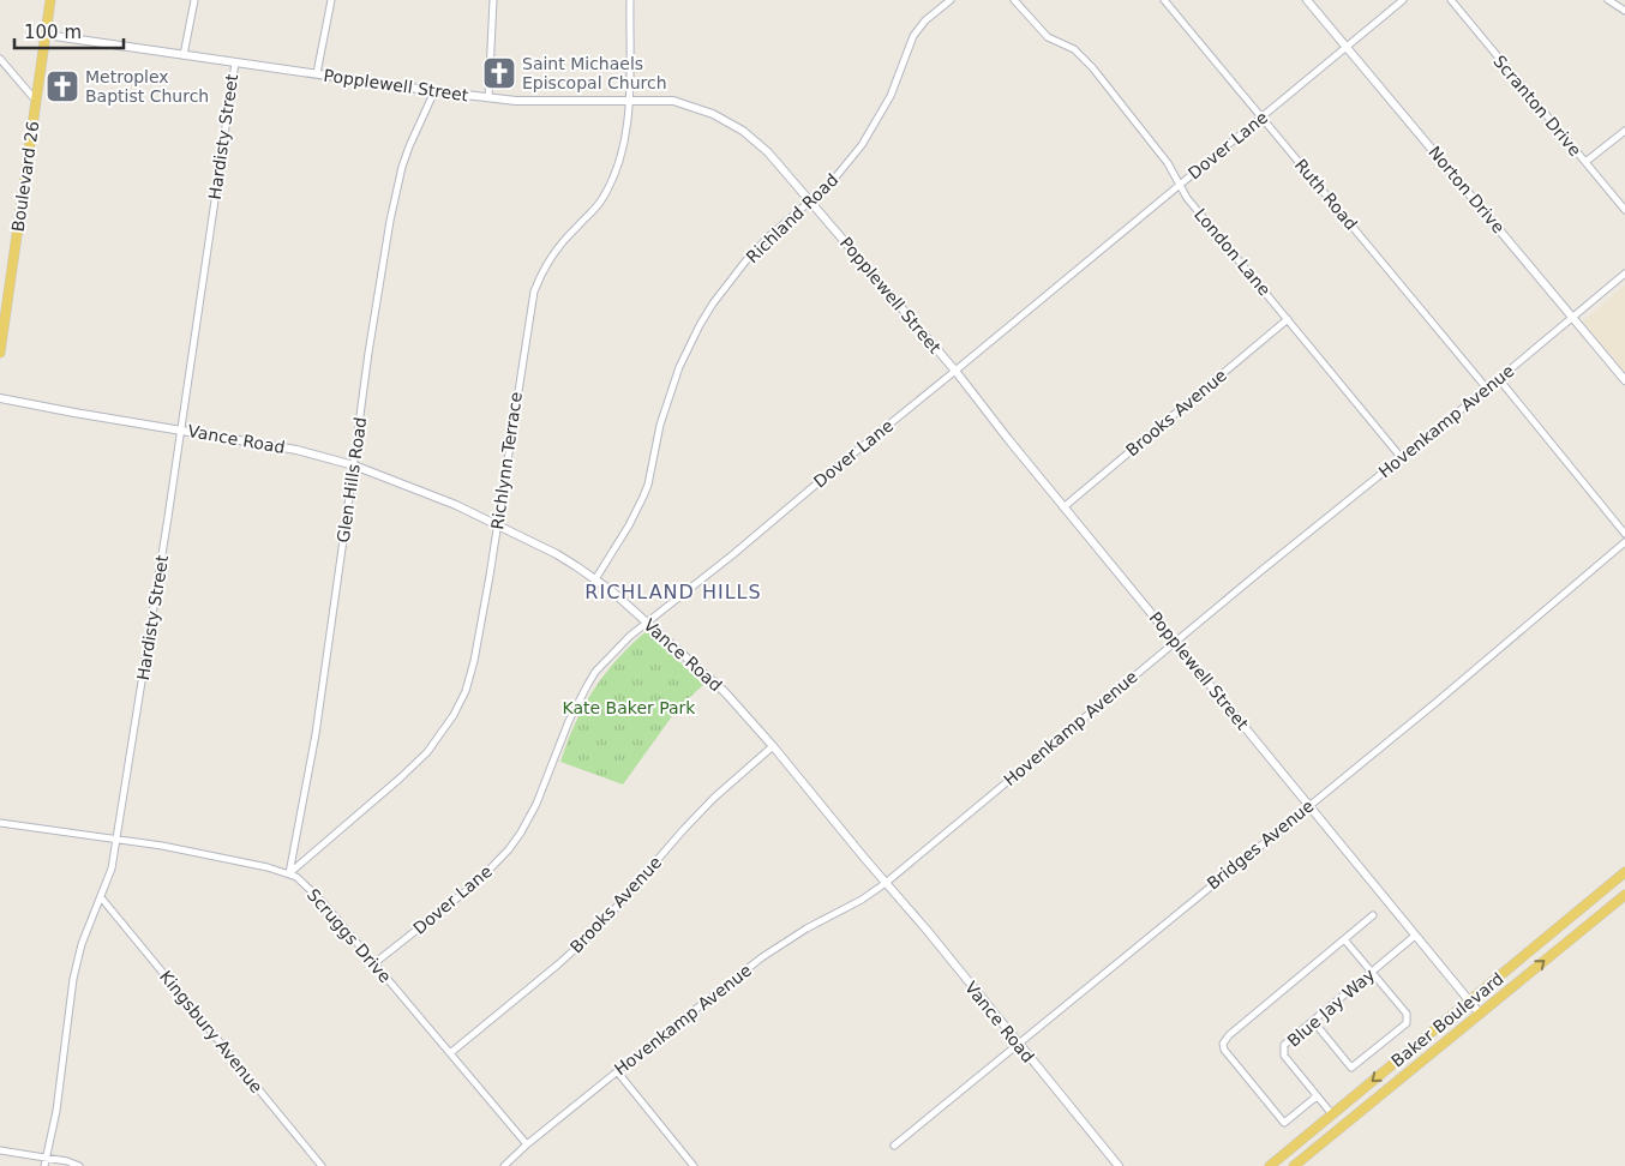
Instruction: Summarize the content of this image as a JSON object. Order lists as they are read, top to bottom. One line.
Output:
{"streets":{"main road":["Boulevard 26","Baker Boulevard"],"street":["Popplewell Street","Scranton Drive","Hardisty Street","Dover Lane","Norton Drive","Ruth Road","Richland Road","London Lane","Brooks Avenue","Hovenkamp Avenue","Vance Road","Richlynn Terrace","Glen Hills Road","Bridges Avenue","Scruggs Drive","Blue Jay Way","Kingsbury Avenue"]},"crossings":[["Popplewell Street","Hardisty Street"],["Popplewell Street","Dover Lane"],["Popplewell Street","Boulevard 26"],["Popplewell Street","Richland Road"],["Popplewell Street","Brooks Avenue"],["Popplewell Street","Hovenkamp Avenue"],["Popplewell Street","Richlynn Terrace"],["Popplewell Street","Glen Hills Road"],["Popplewell Street","Bridges Avenue"],["Popplewell Street","Blue Jay Way"],["Popplewell Street","Baker Boulevard"],["Hardisty Street","Vance Road"],["Hardisty Street","Scruggs Drive"],["Hardisty Street","Kingsbury Avenue"],["Dover Lane","Norton Drive"],["Dover Lane","Ruth Road"],["Dover Lane","London Lane"],["Dover Lane","Vance Road"],["Dover Lane","Scruggs Drive"],["Norton Drive","Hovenkamp Avenue"],["Ruth Road","Hovenkamp Avenue"],["Richland Road","Vance Road"],["London Lane","Brooks Avenue"],["London Lane","Hovenkamp Avenue"],["Brooks Avenue","Vance Road"],["Brooks Avenue","Scruggs Drive"],["Hovenkamp Avenue","Vance Road"],["Hovenkamp Avenue","Scruggs Drive"],["Vance Road","Richlynn Terrace"],["Vance Road","Glen Hills Road"],["Vance Road","Bridges Avenue"],["Richlynn Terrace","Glen Hills Road"],["Richlynn Terrace","Scruggs Drive"],["Glen Hills Road","Scruggs Drive"],["Blue Jay Way","Baker Boulevard"]],"districts":["RICHLAND HILLS"],"parks":["Kate Baker Park"],"places":{"church":["Saint Michaels Episcopal Church","Metroplex Baptist Church"]},"scale_bar":"100 m"}
